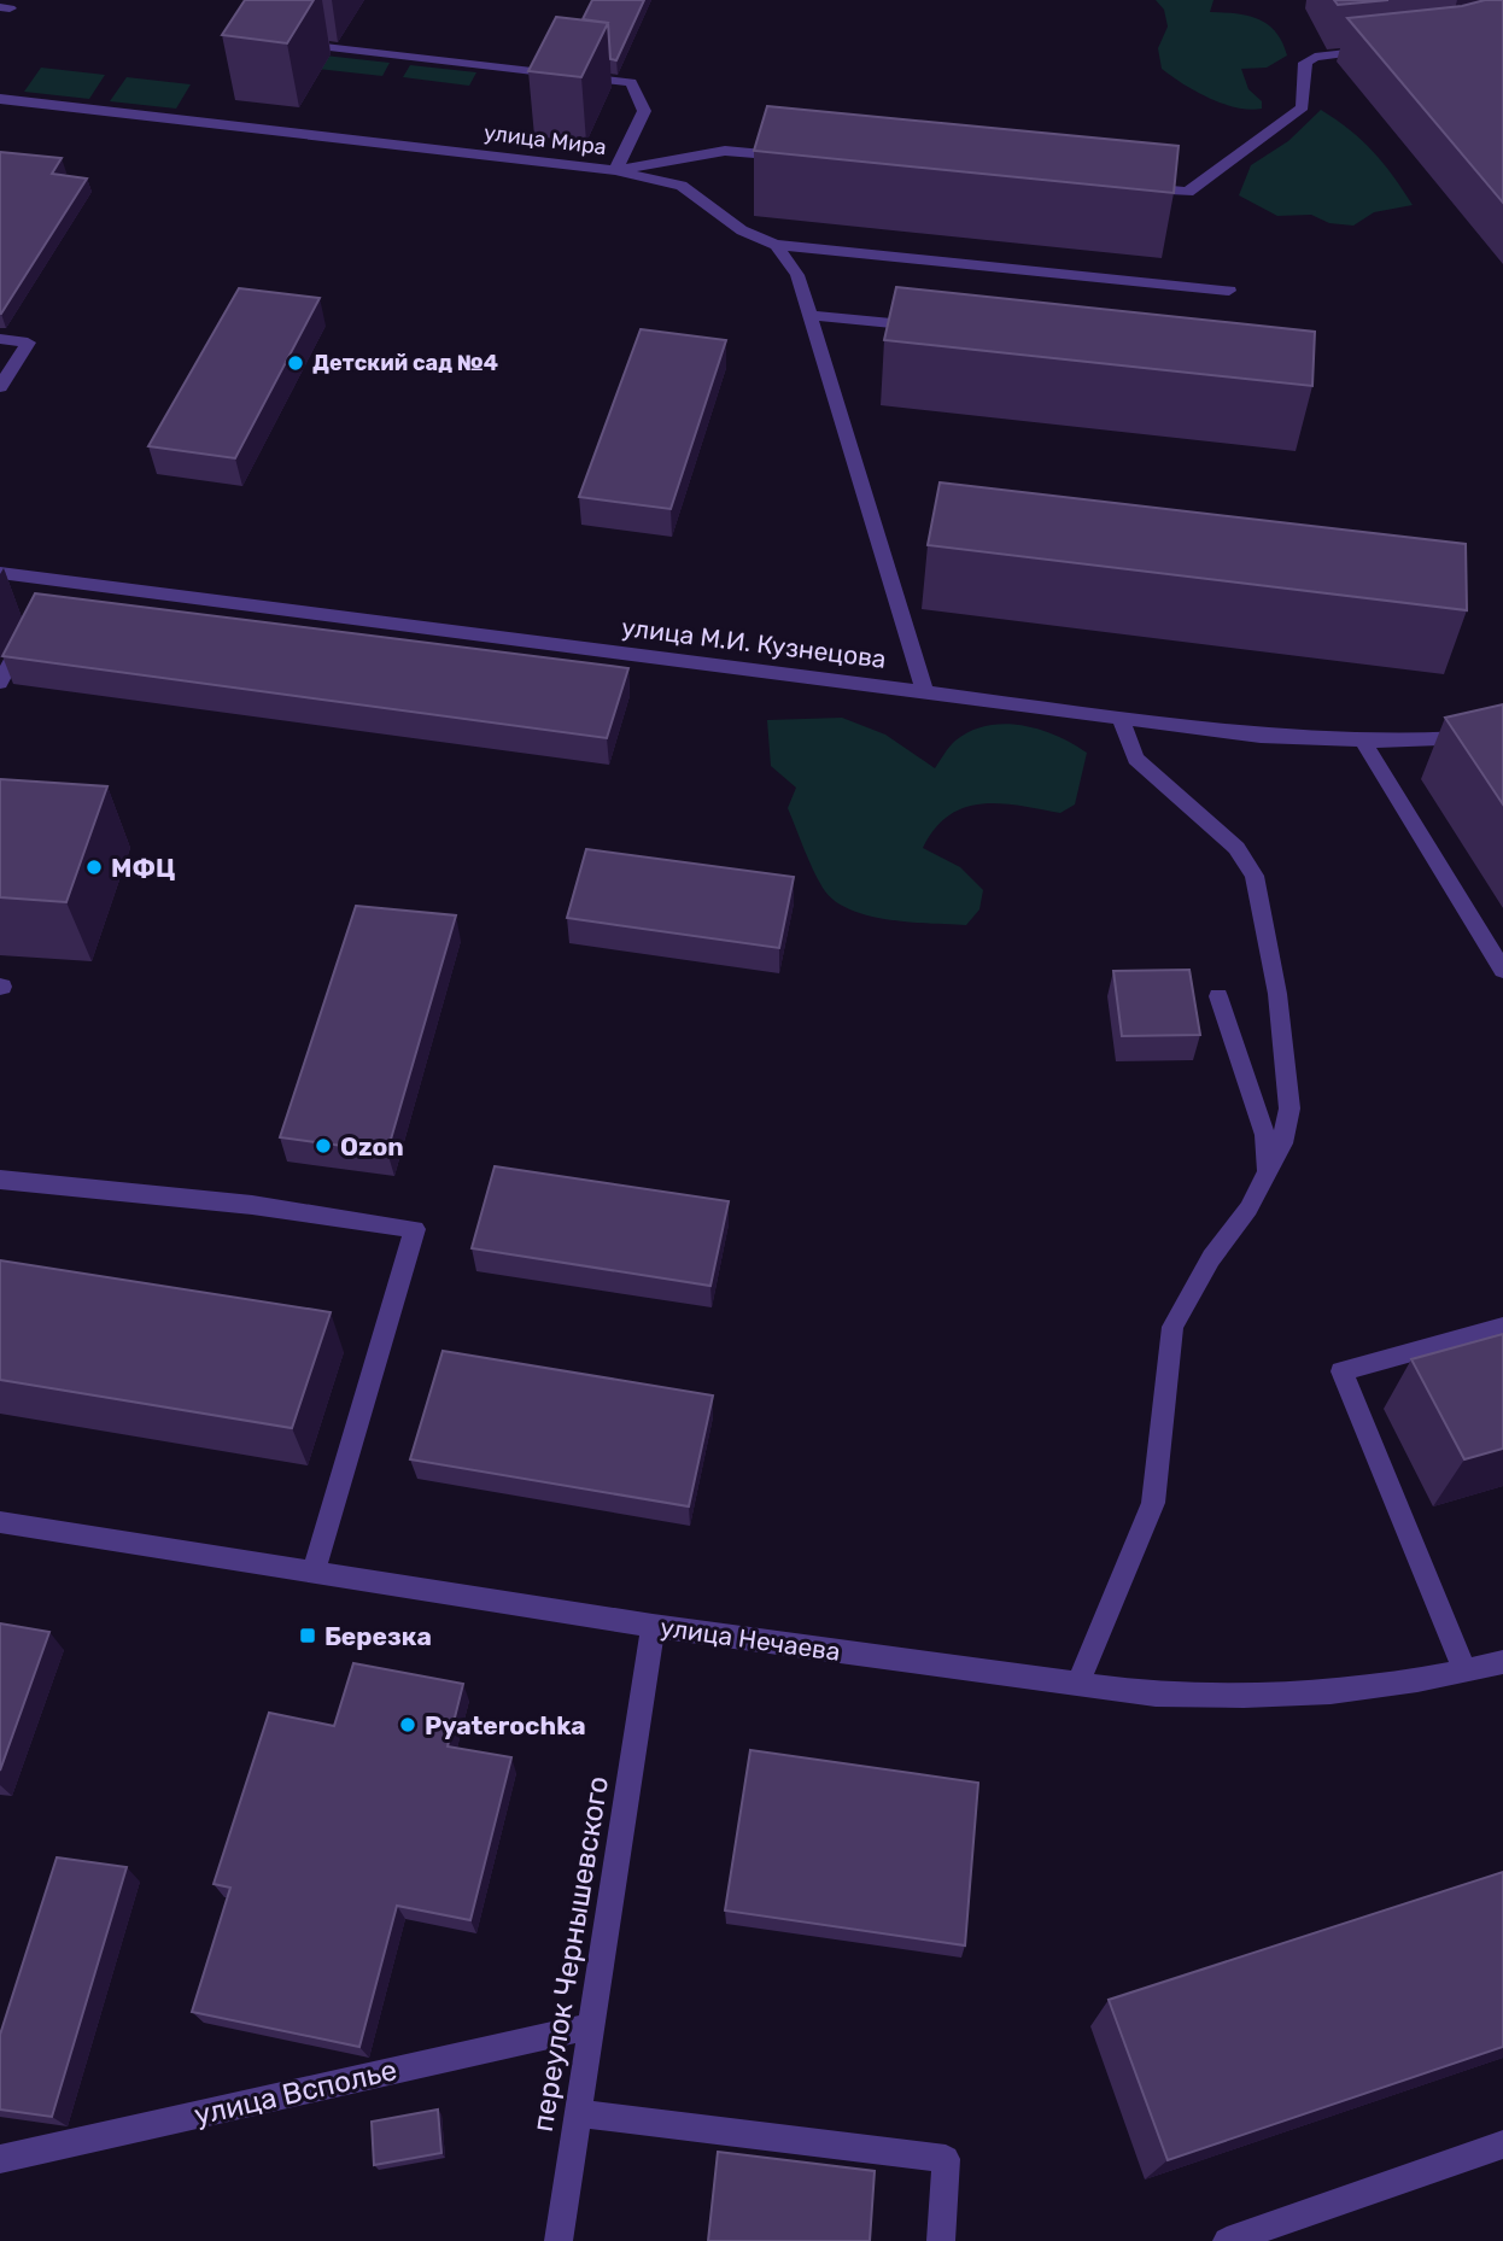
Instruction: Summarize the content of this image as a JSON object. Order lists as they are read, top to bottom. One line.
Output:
{"streets":{"street":["улица Мира","улица М.И. Кузнецова","улица Нечаева","переулок Чернышевского","улица Всполье"]},"crossings":[["улица Нечаева","переулок Чернышевского"],["переулок Чернышевского","улица Всполье"]],"places":{"other":["Детский сад №4","МФЦ","Ozon","Pyaterochka"],"transit":["Березка"]}}
